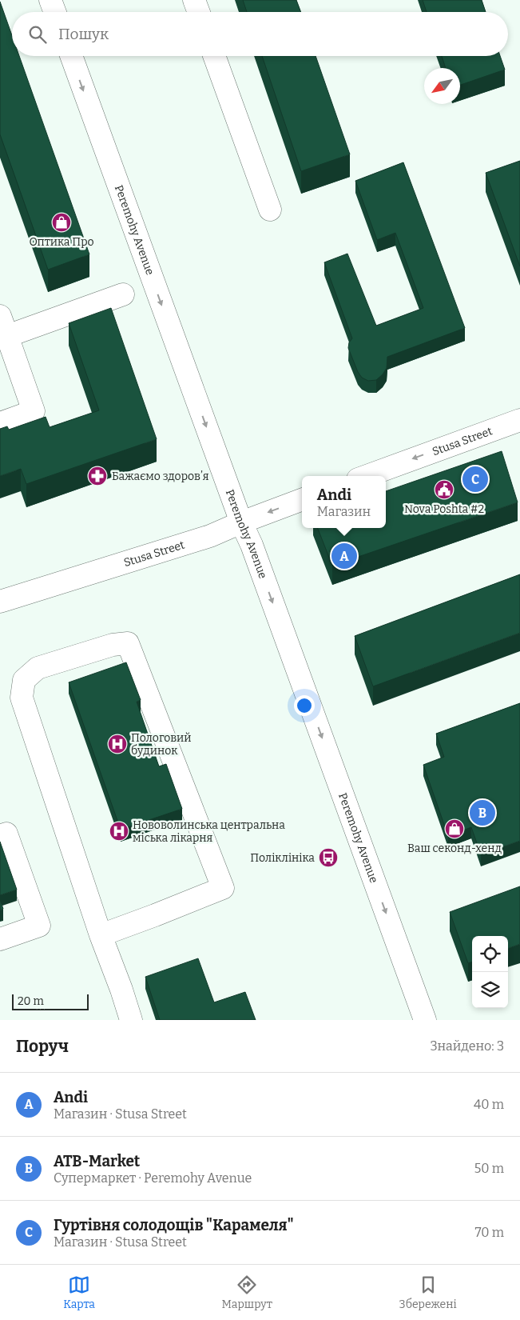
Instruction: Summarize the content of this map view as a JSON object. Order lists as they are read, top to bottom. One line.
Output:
{"streets":{"street":["Peremohy Avenue","Stusa Street"]},"crossings":[["Peremohy Avenue","Stusa Street"]],"one_way":["Peremohy Avenue","Stusa Street"],"places":{"shop":["Оптика Про","Ваш секонд-хенд"],"pharmacy":["Бажаємо здоровʼя"],"public building":["Nova Poshta #2"],"hospital":["Пологовий будинок","Нововолинська центральна міська лікарня"],"bus stop":["Поліклініка"]},"scale_bar":"20 m","north":"bottom left","page":{"search":"Пошук","pins":["C","A","B"],"popup":["Andi","Магазин"],"scale":"20 m","heading":["Поруч","Знайдено: 3"],"list":[{"mark":"A","name":"Andi","note":"Магазин · Stusa Street","value":"40 m"},{"mark":"B","name":"ATB-Market","note":"Супермаркет · Peremohy Avenue","value":"50 m"},{"mark":"C","name":"Гуртівня солодощів \"Карамеля\"","note":"Магазин · Stusa Street","value":"70 m"}],"nav":["Карта","Маршрут","Збережені"]}}
